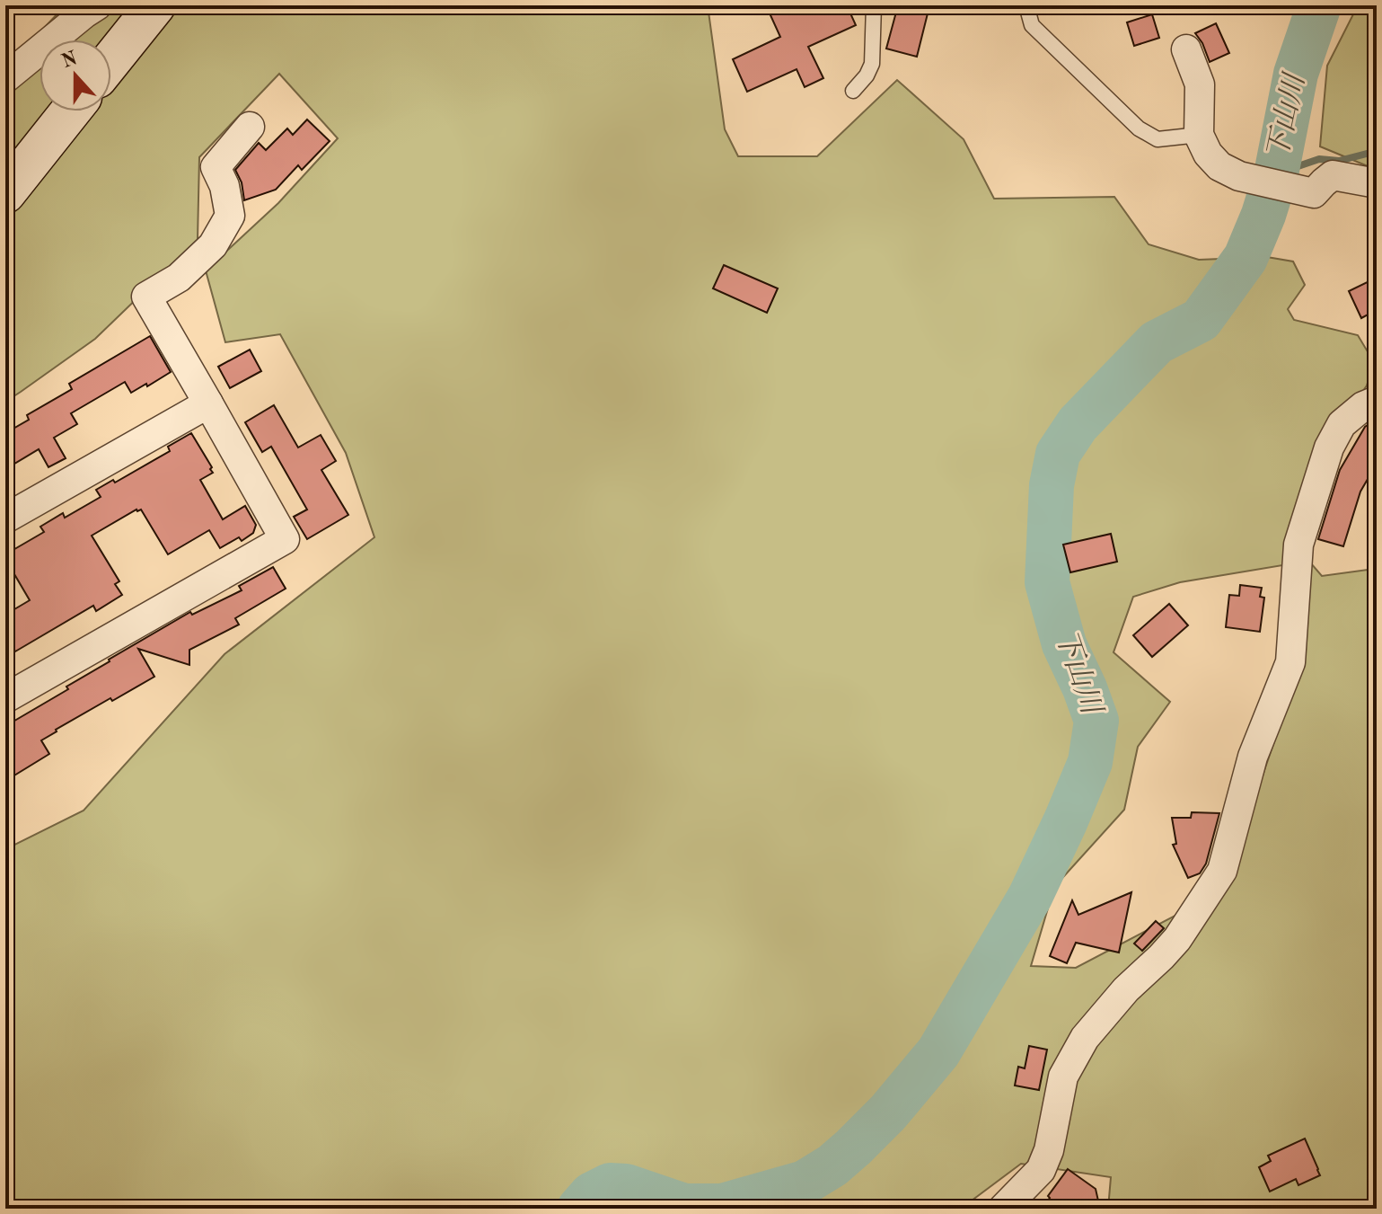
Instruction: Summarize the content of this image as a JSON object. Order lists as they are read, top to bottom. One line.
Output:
{"water":["下山川"],"north":"top"}
